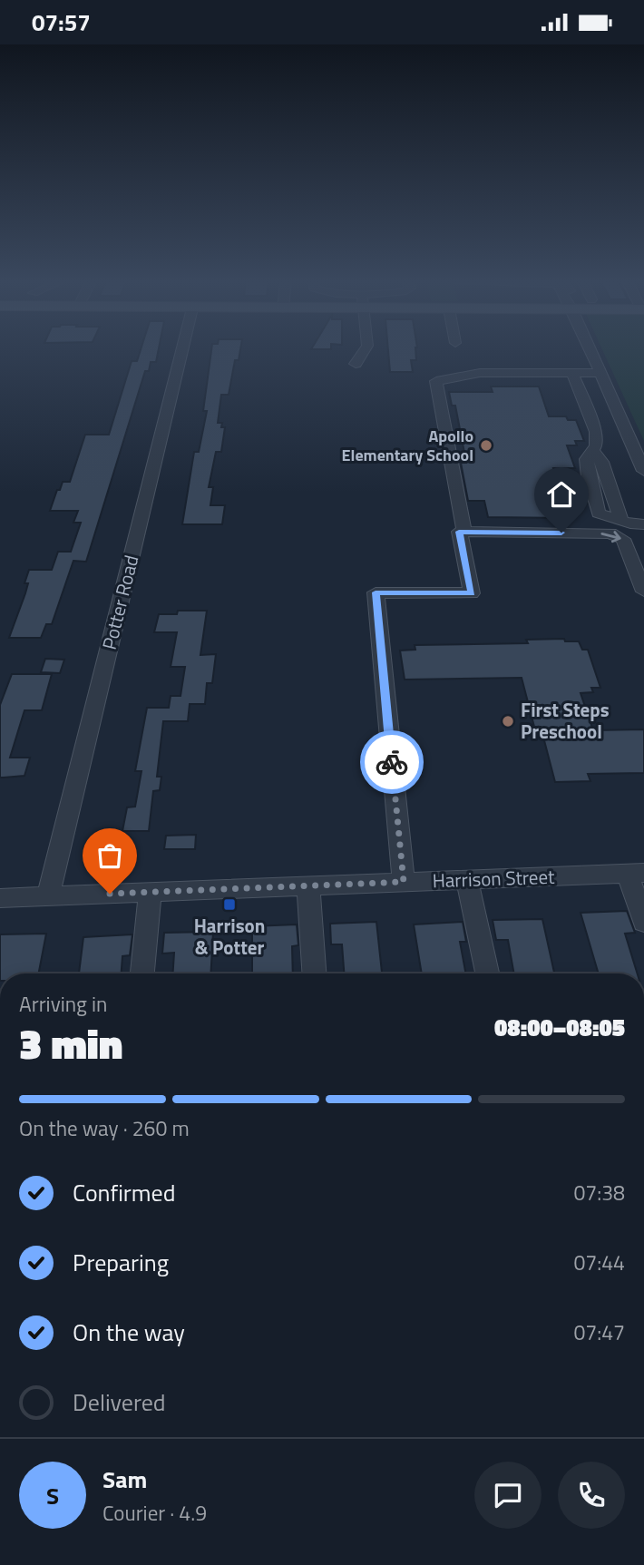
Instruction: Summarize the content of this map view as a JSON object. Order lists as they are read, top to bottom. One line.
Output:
{"streets":{"street":["Potter Road","Harrison Street"]},"crossings":[["Potter Road","Harrison Street"]],"places":{"other":["Apollo Elementary School","First Steps Preschool"],"transit":["Harrison & Potter"]},"page":{"status":"07:57","heading":["3 min","Arriving in","08:00–08:05"],"panel":["Sam","Courier · 4.9"],"bar":"On the way · 260 m","list":[["Confirmed","07:38"],["Preparing","07:44"],["On the way","07:47"],"Delivered"],"round":"S"}}
